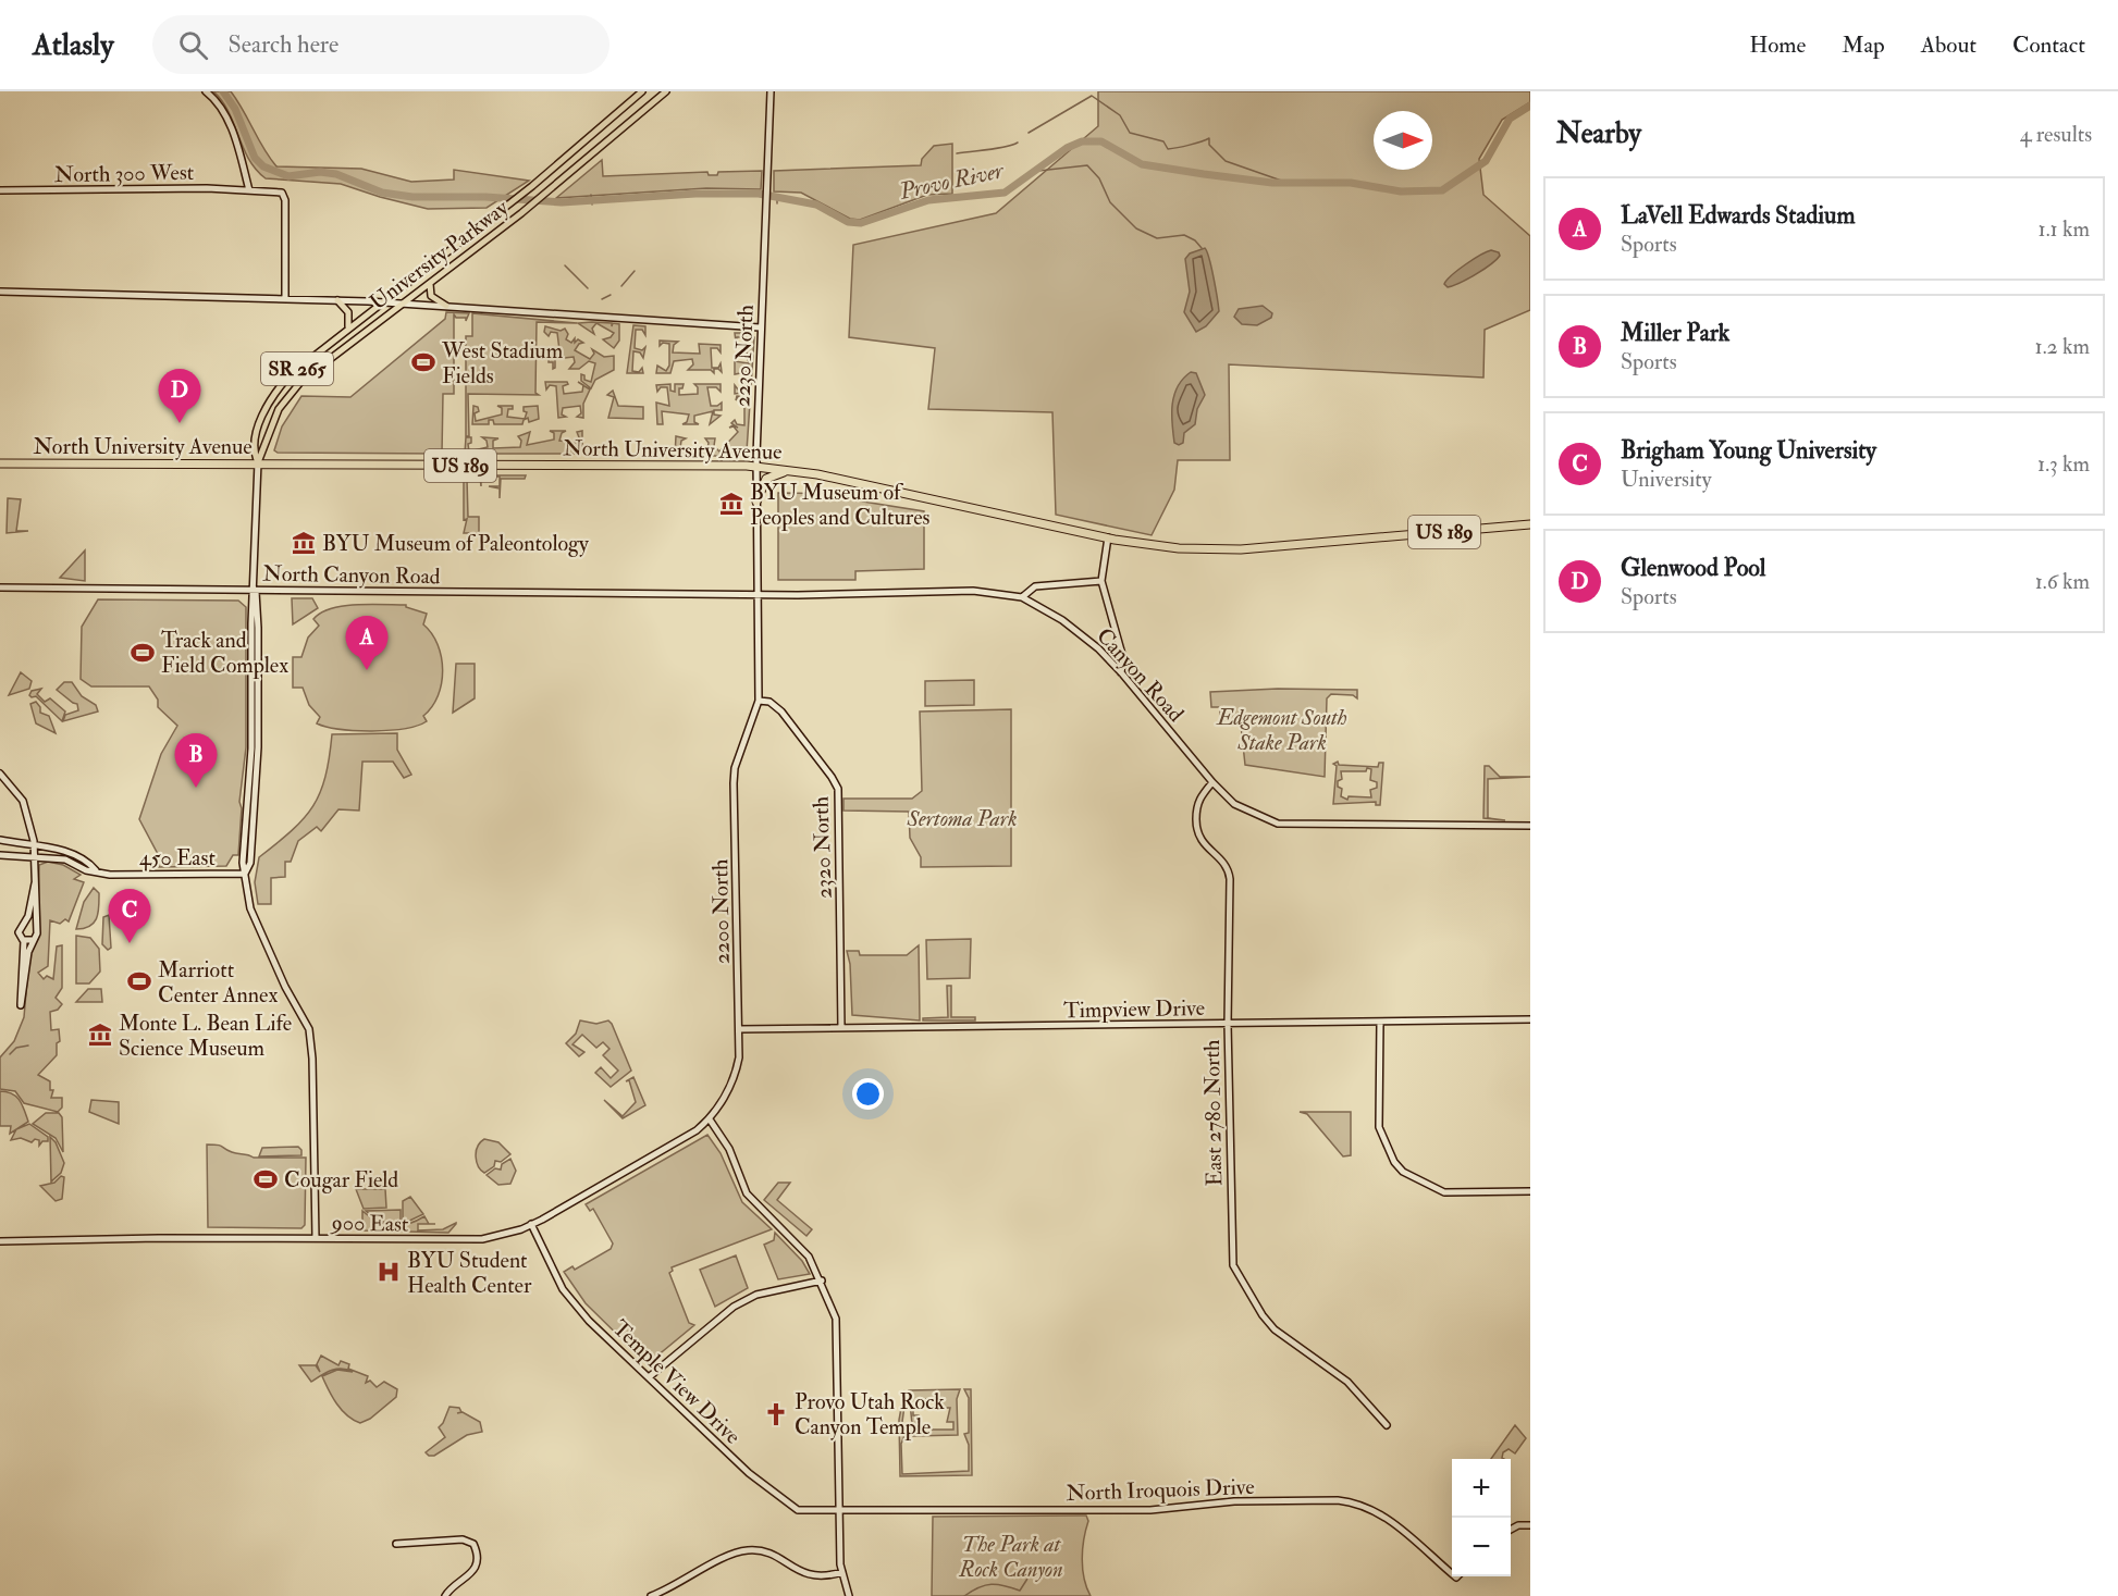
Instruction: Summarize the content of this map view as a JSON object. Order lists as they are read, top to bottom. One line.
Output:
{"streets":{"highway":["North University Avenue","US 189"],"main road":["University Parkway","SR 265"],"street":["North 300 West","2230 North","North Canyon Road","Canyon Road","2320 North","450 East","2200 North","Timpview Drive","East 2780 North","900 East","Temple View Drive","North Iroquois Drive"]},"crossings":[["University Parkway","North University Avenue"],["University Parkway","North Canyon Road"],["University Parkway","450 East"],["University Parkway","900 East"],["2230 North","North University Avenue"],["2230 North","Canyon Road"],["2230 North","2320 North"],["2230 North","2200 North"],["North Canyon Road","Canyon Road"],["Canyon Road","East 2780 North"],["2320 North","2200 North"],["2320 North","Timpview Drive"],["2200 North","Timpview Drive"],["2200 North","900 East"],["Timpview Drive","East 2780 North"],["900 East","Temple View Drive"],["Temple View Drive","North Iroquois Drive"]],"water":["Provo River"],"parks":["Edgemont South Stake Park","Sertoma Park","The Park at Rock Canyon"],"places":{"sports":["West Stadium Fields","Track and Field Complex","Marriott Center Annex","Cougar Field"],"museum":["BYU Museum of Peoples and Cultures","BYU Museum of Paleontology","Monte L. Bean Life Science Museum"],"hospital":["BYU Student Health Center"],"church":["Provo Utah Rock Canyon Temple"]},"north":"right","page":{"header":"Atlasly","search":"Search here","nav":["Home","Map","About","Contact"],"heading":["Nearby","4 results"],"list":[{"mark":"A","name":"LaVell Edwards Stadium","note":"Sports","value":"1.1 km"},{"mark":"B","name":"Miller Park","note":"Sports","value":"1.2 km"},{"mark":"C","name":"Brigham Young University","note":"University","value":"1.3 km"},{"mark":"D","name":"Glenwood Pool","note":"Sports","value":"1.6 km"}],"pins":["D","A","B","C"],"map_buttons":["+","−"]}}
